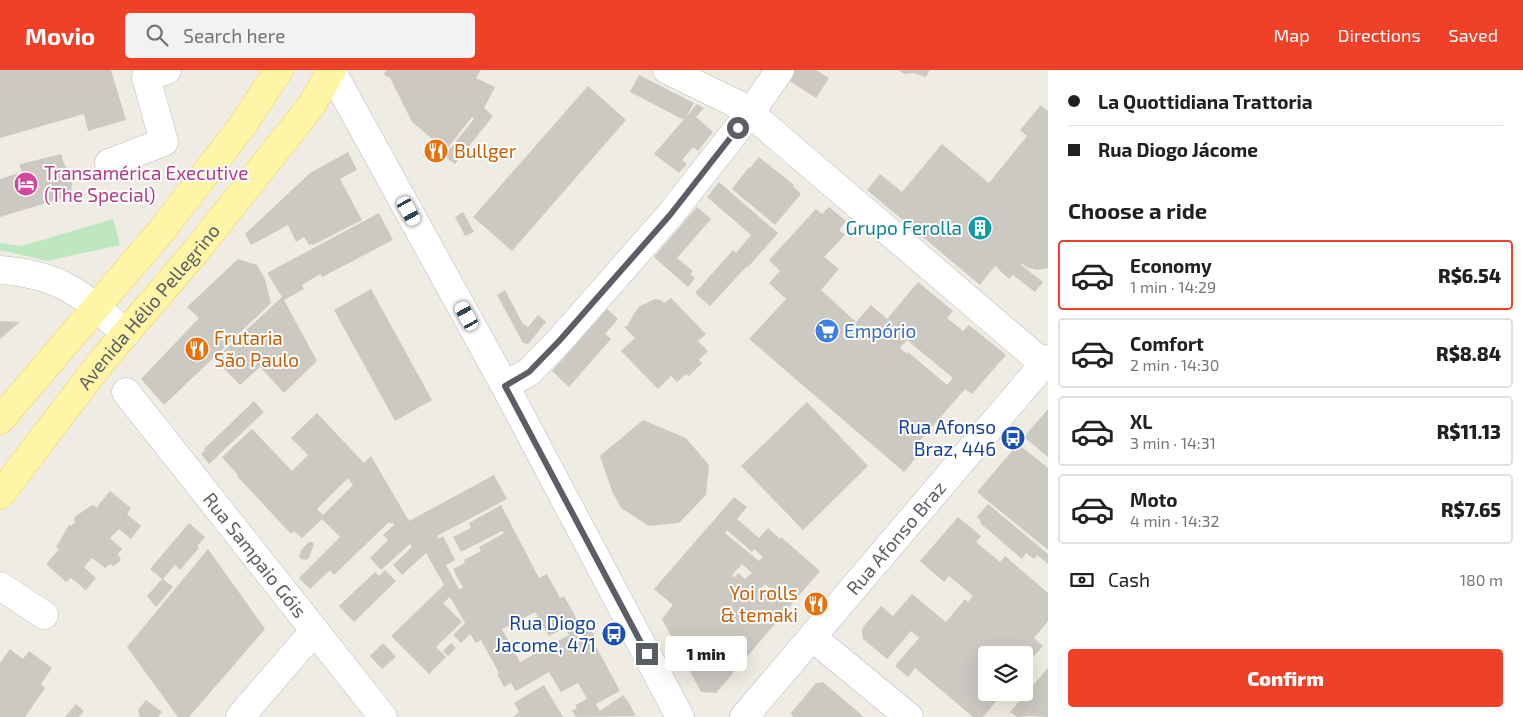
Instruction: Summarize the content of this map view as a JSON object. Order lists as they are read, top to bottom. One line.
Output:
{"streets":{"main road":["Avenida Hélio Pellegrino"],"street":["Rua Afonso Braz","Rua Sampaio Góis"]},"places":{"restaurant":["Bullger","Frutaria São Paulo","Yoi rolls & temaki"],"hotel":["Transamérica Executive (The Special)"],"building":["Grupo Ferolla"],"supermarket":["Empório"],"bus stop":["Rua Afonso Braz, 446","Rua Diogo Jacome, 471"]},"page":{"header":"Movio","search":"Search here","nav":["Map","Directions","Saved"],"banner":["La Quottidiana Trattoria","Rua Diogo Jácome"],"heading":"Choose a ride","list":[{"name":"Economy","note":"1 min · 14:29","value":"R$6.54"},{"name":"Comfort","note":"2 min · 14:30","value":"R$8.84"},{"name":"XL","note":"3 min · 14:31","value":"R$11.13"},{"name":"Moto","note":"4 min · 14:32","value":"R$7.65"}],"pay":["Cash","180 m"],"bubble":"1 min","buttons":"Confirm"}}
